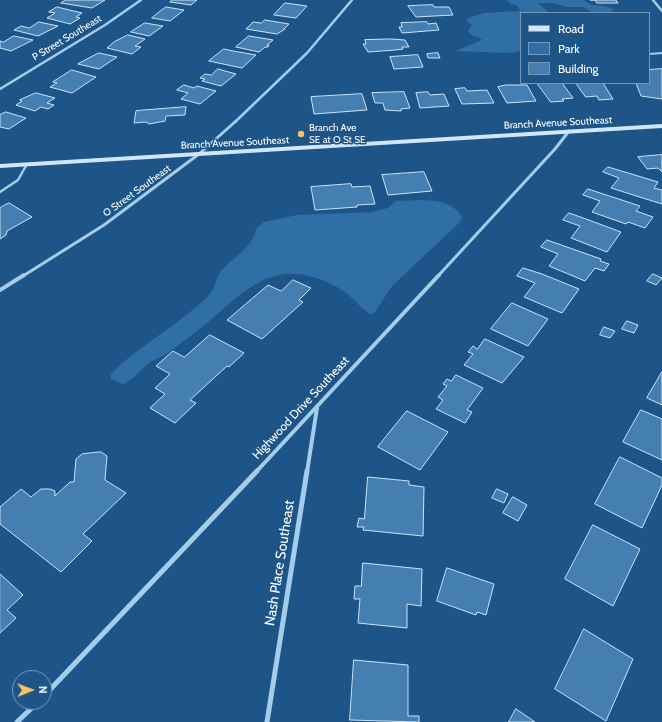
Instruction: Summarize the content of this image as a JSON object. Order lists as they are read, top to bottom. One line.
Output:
{"streets":{"main road":["Branch Avenue Southeast"],"street":["P Street Southeast","O Street Southeast","Highwood Drive Southeast","Nash Place Southeast"]},"crossings":[["Branch Avenue Southeast","O Street Southeast"],["Branch Avenue Southeast","Highwood Drive Southeast"],["Highwood Drive Southeast","Nash Place Southeast"]],"places":["Branch Ave SE at O St SE"],"legend":["Road","Park","Building"],"north":"right"}
